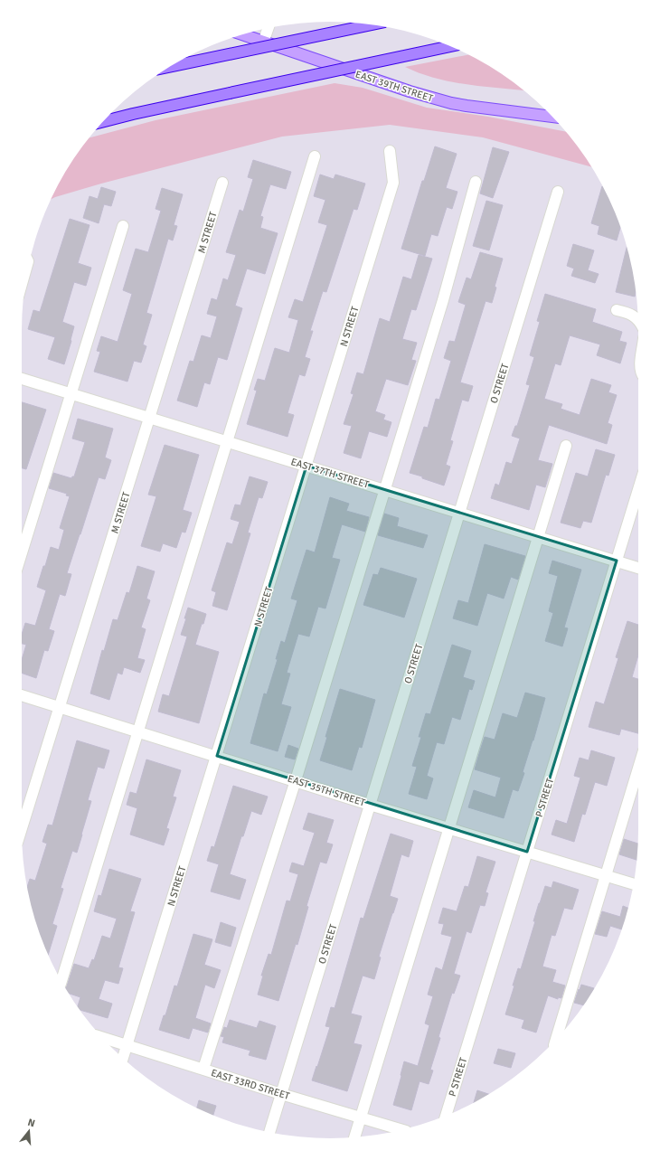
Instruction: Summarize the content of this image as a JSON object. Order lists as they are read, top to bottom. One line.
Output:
{"streets":{"main road":["EAST 39TH STREET"],"street":["M STREET","N STREET","O STREET","EAST 37TH STREET","EAST 35TH STREET","P STREET","EAST 33RD STREET"]},"crossings":[["M STREET","EAST 37TH STREET"],["M STREET","EAST 35TH STREET"],["N STREET","EAST 37TH STREET"],["N STREET","EAST 35TH STREET"],["N STREET","EAST 33RD STREET"],["O STREET","EAST 37TH STREET"],["O STREET","EAST 35TH STREET"],["O STREET","EAST 33RD STREET"],["EAST 37TH STREET","P STREET"],["EAST 35TH STREET","P STREET"]],"north":"top"}
